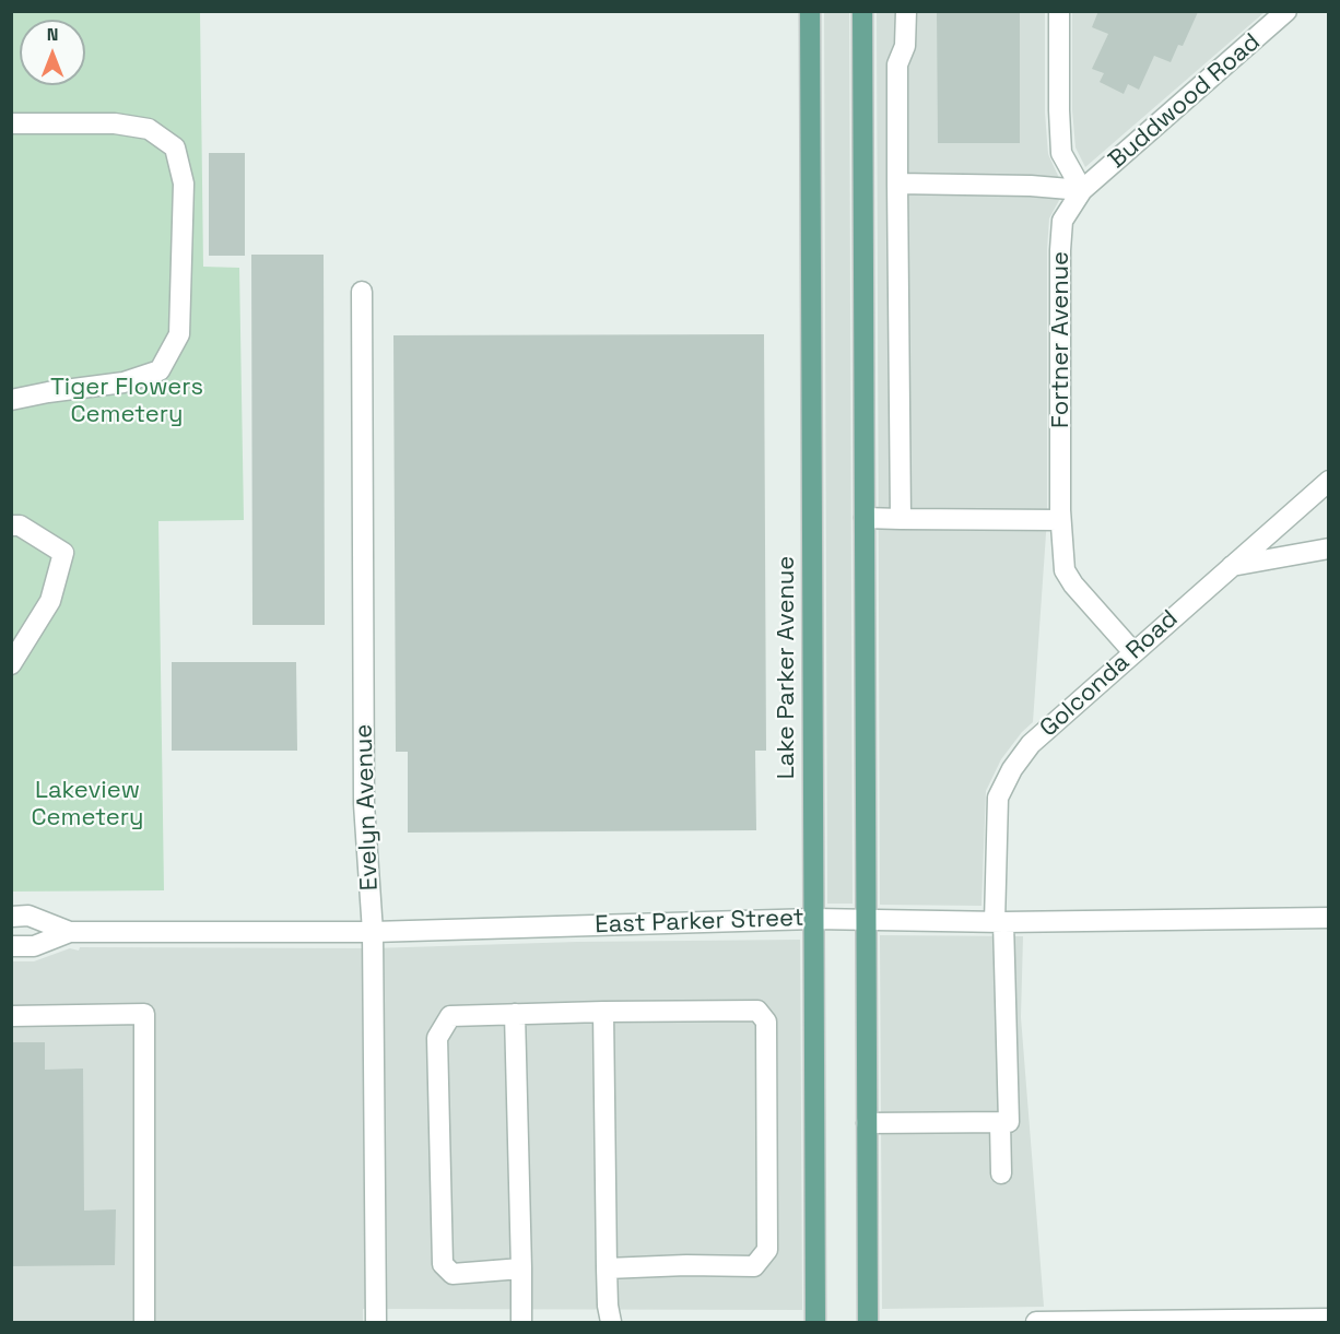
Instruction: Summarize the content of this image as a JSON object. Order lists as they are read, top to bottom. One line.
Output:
{"streets":{"main road":["Lake Parker Avenue"],"street":["Buddwood Road","Fortner Avenue","Golconda Road","Evelyn Avenue","East Parker Street"]},"crossings":[["Buddwood Road","Fortner Avenue"],["Fortner Avenue","Golconda Road"],["Lake Parker Avenue","East Parker Street"],["Golconda Road","East Parker Street"],["Evelyn Avenue","East Parker Street"]],"parks":["Tiger Flowers Cemetery","Lakeview Cemetery"],"north":"top"}
